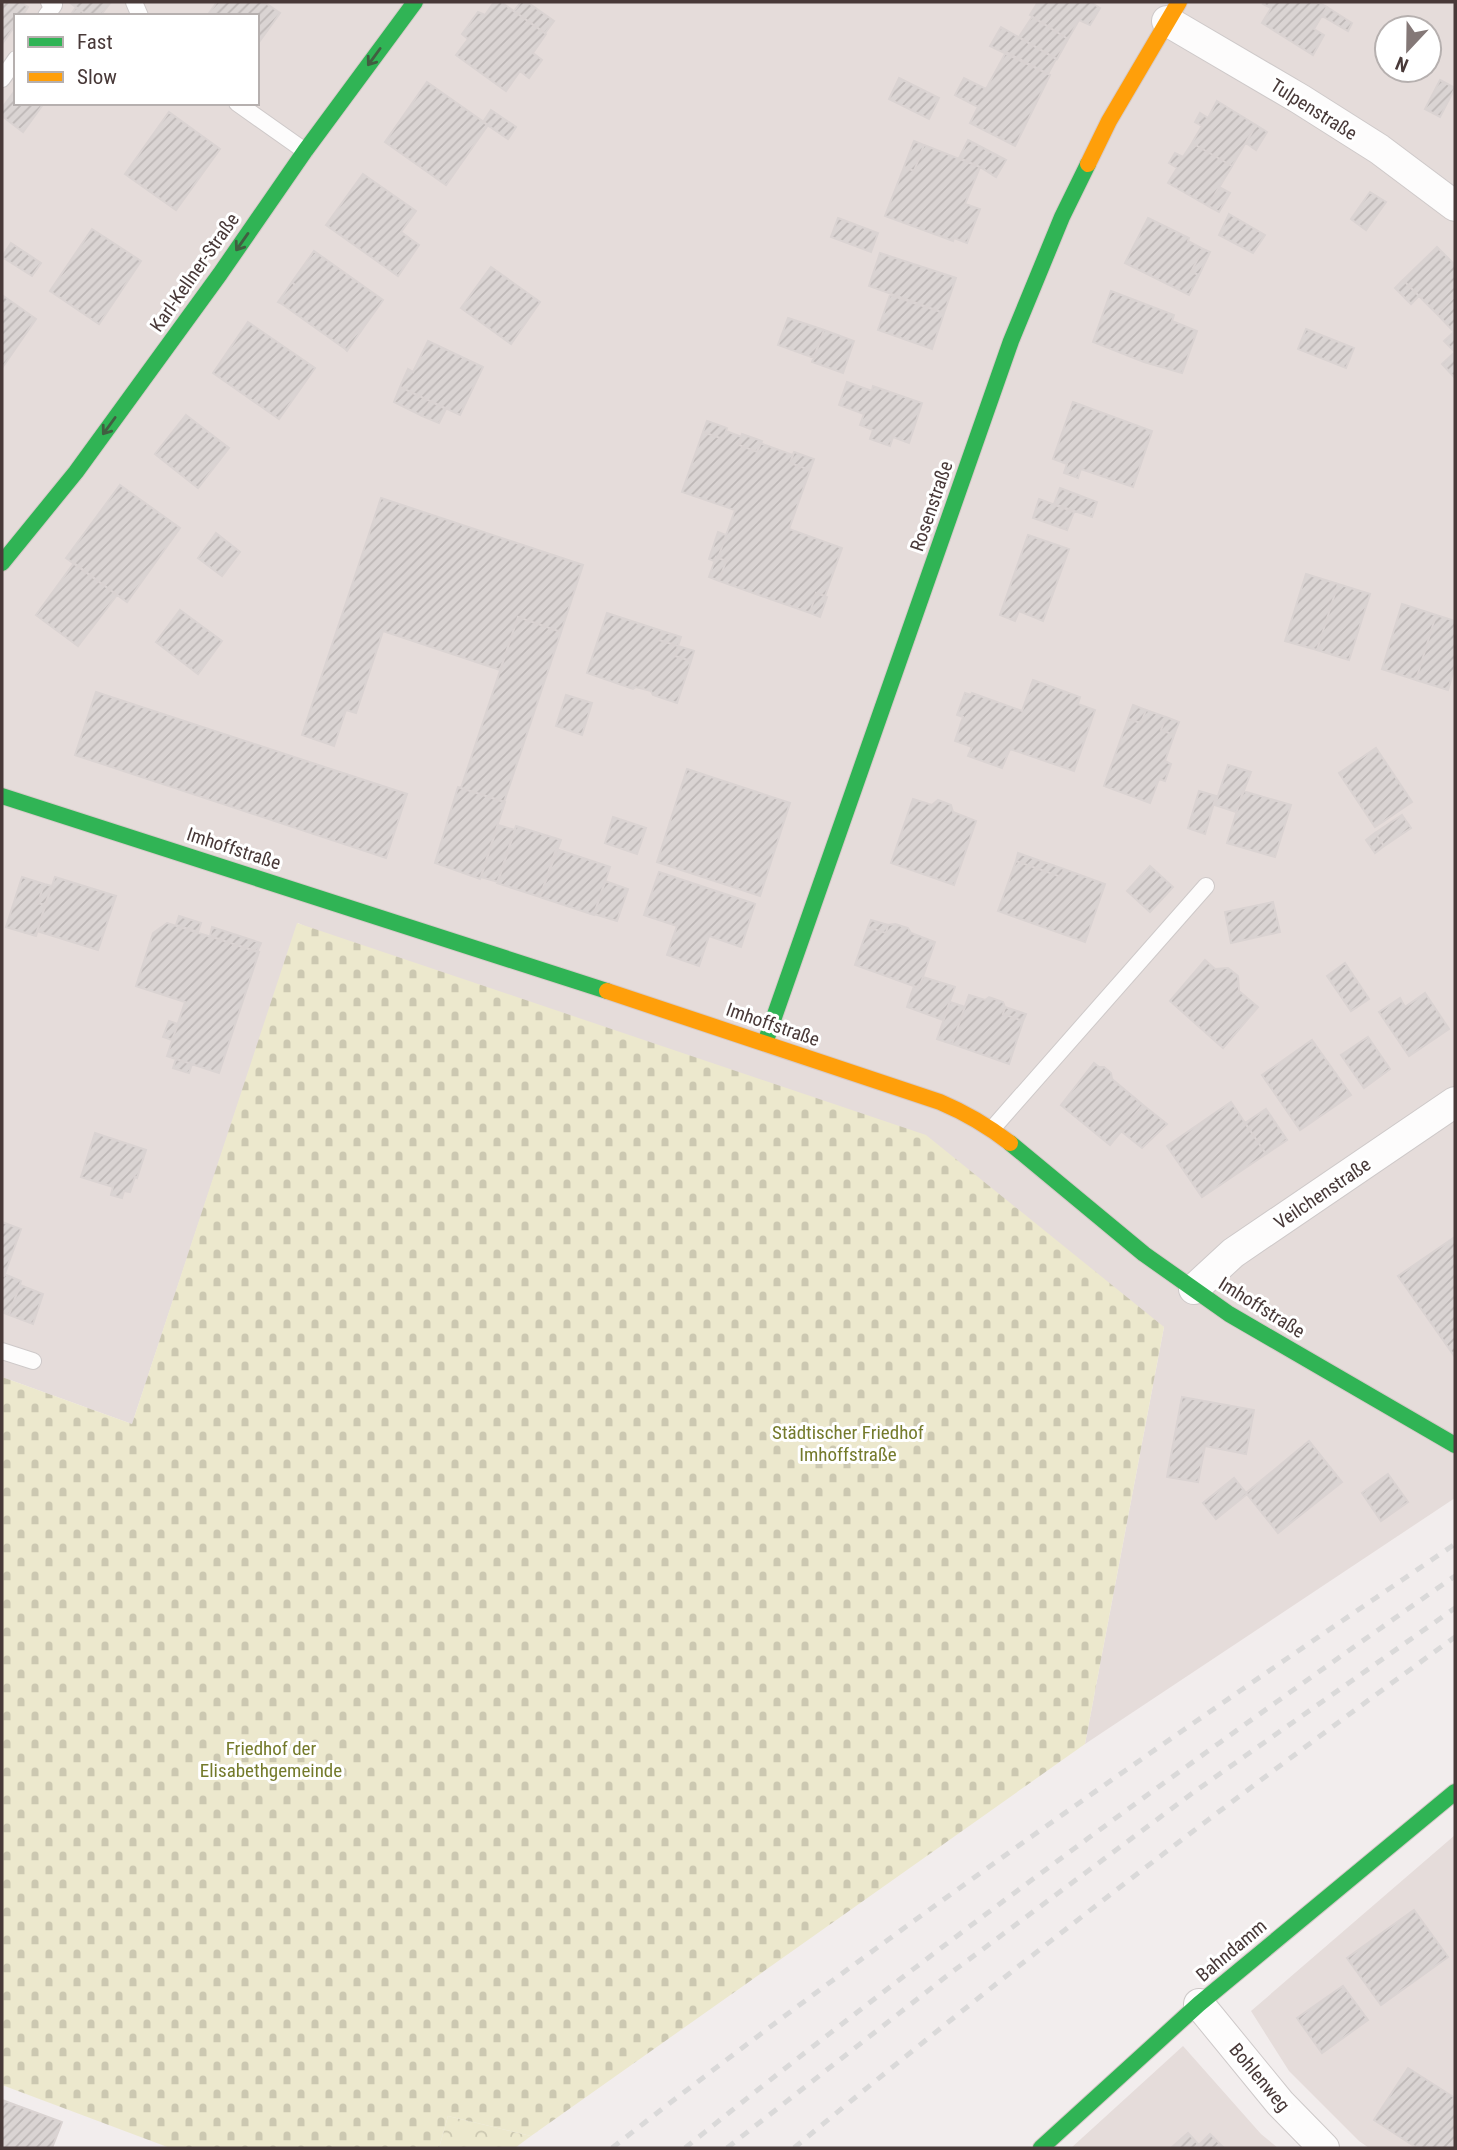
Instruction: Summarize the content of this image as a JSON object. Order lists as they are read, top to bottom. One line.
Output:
{"streets":{"street":["Tulpenstraße","Karl-Kellner-Straße","Rosenstraße","Imhoffstraße","Veilchenstraße","Bahndamm","Bohlenweg"]},"crossings":[["Tulpenstraße","Rosenstraße"],["Rosenstraße","Imhoffstraße"],["Imhoffstraße","Veilchenstraße"],["Bahndamm","Bohlenweg"]],"one_way":["Karl-Kellner-Straße"],"parks":["Städtischer Friedhof Imhoffstraße","Friedhof der Elisabethgemeinde"],"legend":["Fast","Slow"],"north":"bottom"}
